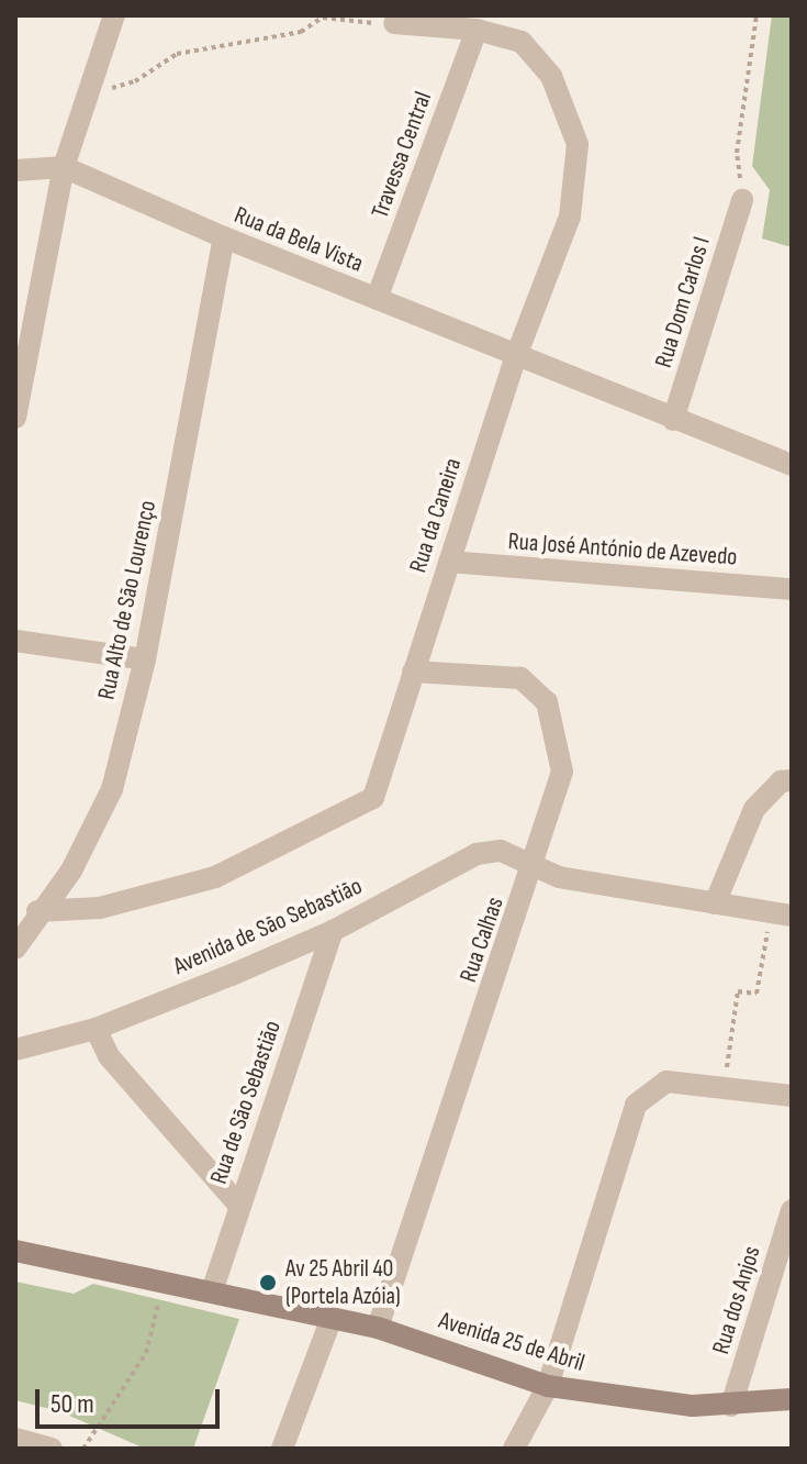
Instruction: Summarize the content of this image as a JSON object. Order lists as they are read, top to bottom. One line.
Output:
{"streets":{"street":["Travessa Central","Rua da Bela Vista","Rua Dom Carlos I","Rua da Caneira","Rua José António de Azevedo","Rua Alto de São Lourenço","Avenida de São Sebastião","Rua Calhas","Rua de São Sebastião","Rua dos Anjos","Avenida 25 de Abril"]},"crossings":[["Travessa Central","Rua da Bela Vista"],["Travessa Central","Rua da Caneira"],["Rua da Bela Vista","Rua da Caneira"],["Rua da Bela Vista","Rua Alto de São Lourenço"],["Rua da Caneira","Rua José António de Azevedo"],["Rua da Caneira","Rua Alto de São Lourenço"],["Rua da Caneira","Rua Calhas"],["Avenida de São Sebastião","Rua Calhas"],["Avenida de São Sebastião","Rua de São Sebastião"],["Rua Calhas","Avenida 25 de Abril"],["Rua de São Sebastião","Avenida 25 de Abril"],["Rua dos Anjos","Avenida 25 de Abril"]],"places":["Av 25 Abril 40 (Portela Azóia)"],"scale_bar":"50 m"}
